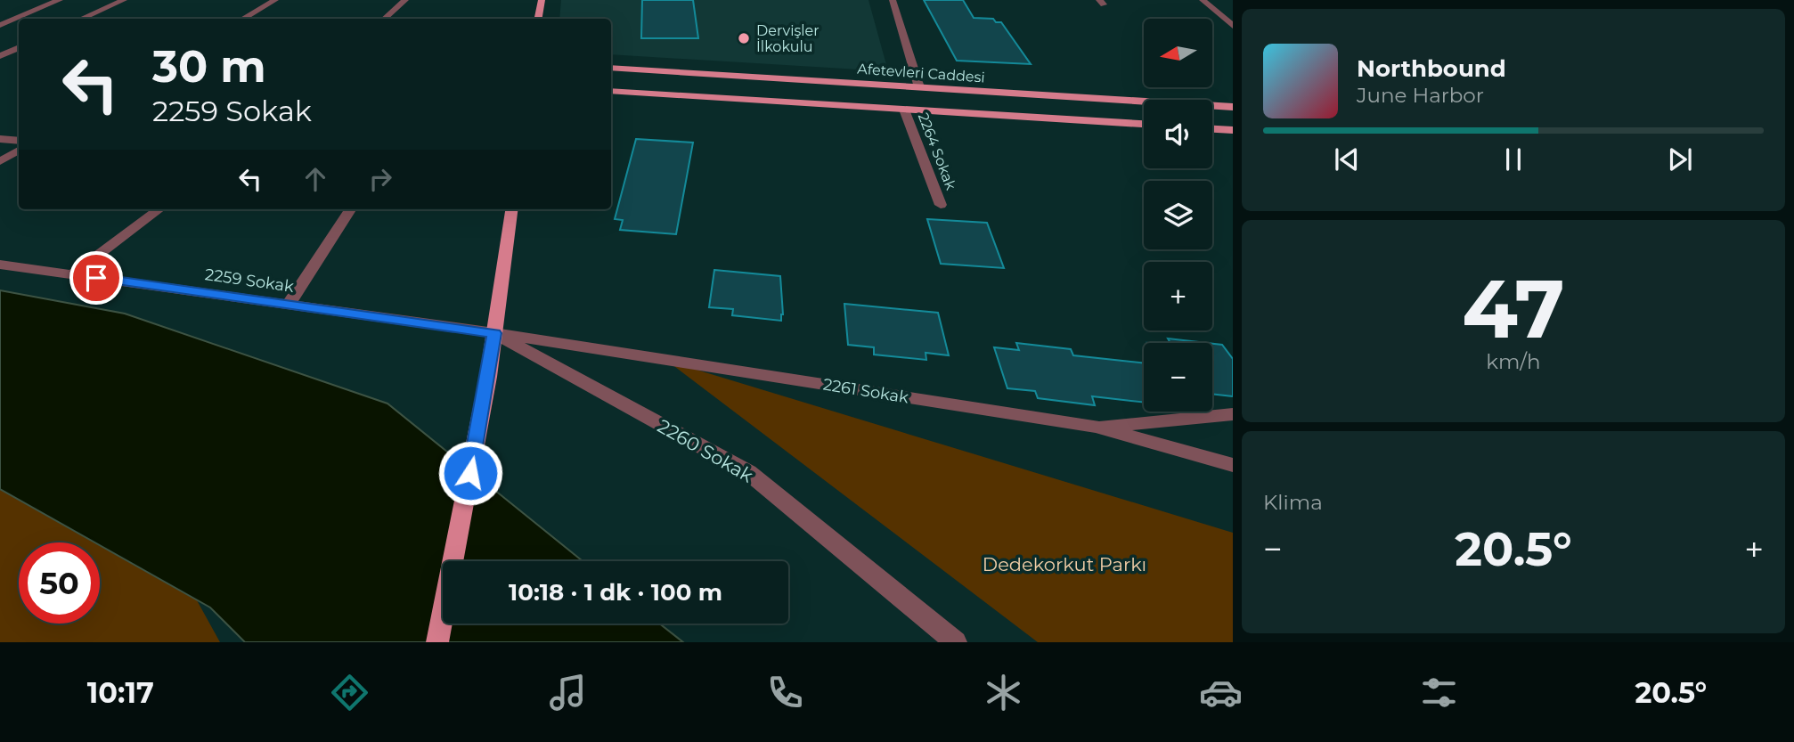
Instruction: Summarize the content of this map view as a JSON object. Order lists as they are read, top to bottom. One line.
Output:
{"streets":{"main road":["Afetevleri Caddesi"],"street":["2264 Sokak","2259 Sokak","2261 Sokak","2260 Sokak"]},"crossings":[["2259 Sokak","2261 Sokak"],["2259 Sokak","2260 Sokak"],["2261 Sokak","2260 Sokak"]],"parks":["Dedekorkut Parkı"],"places":["Dervişler İlkokulu"],"north":"left","page":{"map_buttons":["+","−"],"turn":["30 m","2259 Sokak"],"song":["Northbound","June Harbor"],"tile":[["47","km/h"],"Klima"],"heat":["−","20.5°","+"],"limit":"50","trip":"10:18 · 1 dk · 100 m","tabs":["10:17","20.5°"]}}
